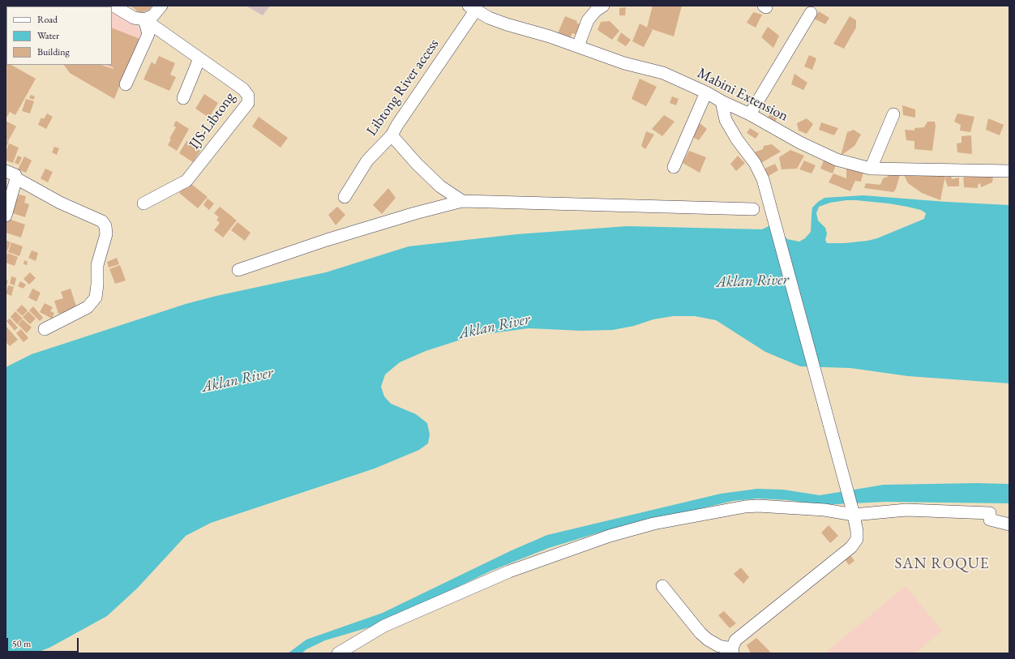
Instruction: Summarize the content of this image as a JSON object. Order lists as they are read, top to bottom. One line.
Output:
{"streets":{"street":["Libtong River access","Mabini Extension","IJS-Libtong"]},"crossings":[["Libtong River access","Mabini Extension"]],"districts":["SAN ROQUE"],"water":["Aklan River"],"legend":["Road","Water","Building"],"scale_bar":"50 m"}
